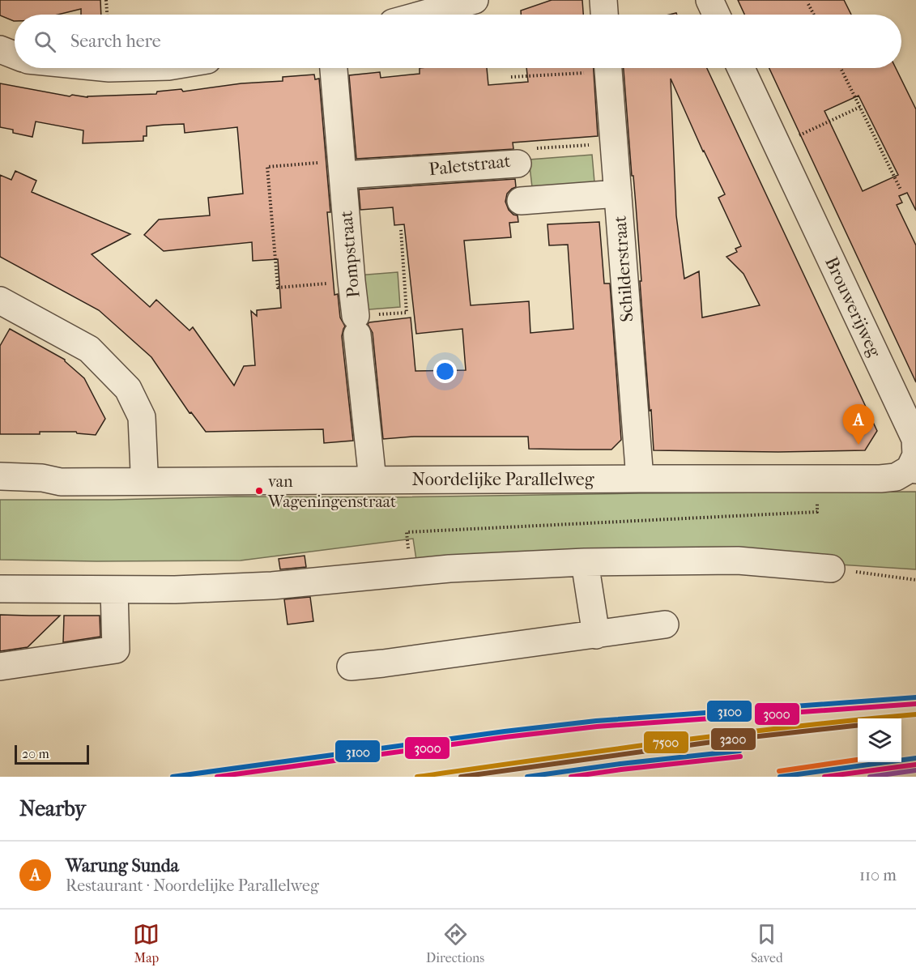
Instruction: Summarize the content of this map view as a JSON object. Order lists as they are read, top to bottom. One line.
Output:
{"streets":{"street":["Paletstraat","Pompstraat","Schilderstraat","Brouwerijweg","Noordelijke Parallelweg"]},"crossings":[["Paletstraat","Pompstraat"],["Paletstraat","Schilderstraat"],["Pompstraat","Noordelijke Parallelweg"],["Schilderstraat","Noordelijke Parallelweg"],["Brouwerijweg","Noordelijke Parallelweg"]],"places":["van Wageningenstraat"],"lines":["transit line 3100","transit line 3000","transit line 7500","transit line 3200"],"scale_bar":"20 m","page":{"search":"Search here","pins":"A","scale":"20 m","heading":"Nearby","list":[{"mark":"A","name":"Warung Sunda","note":"Restaurant · Noordelijke Parallelweg","value":"110 m"}],"nav":["Map","Directions","Saved"]}}
